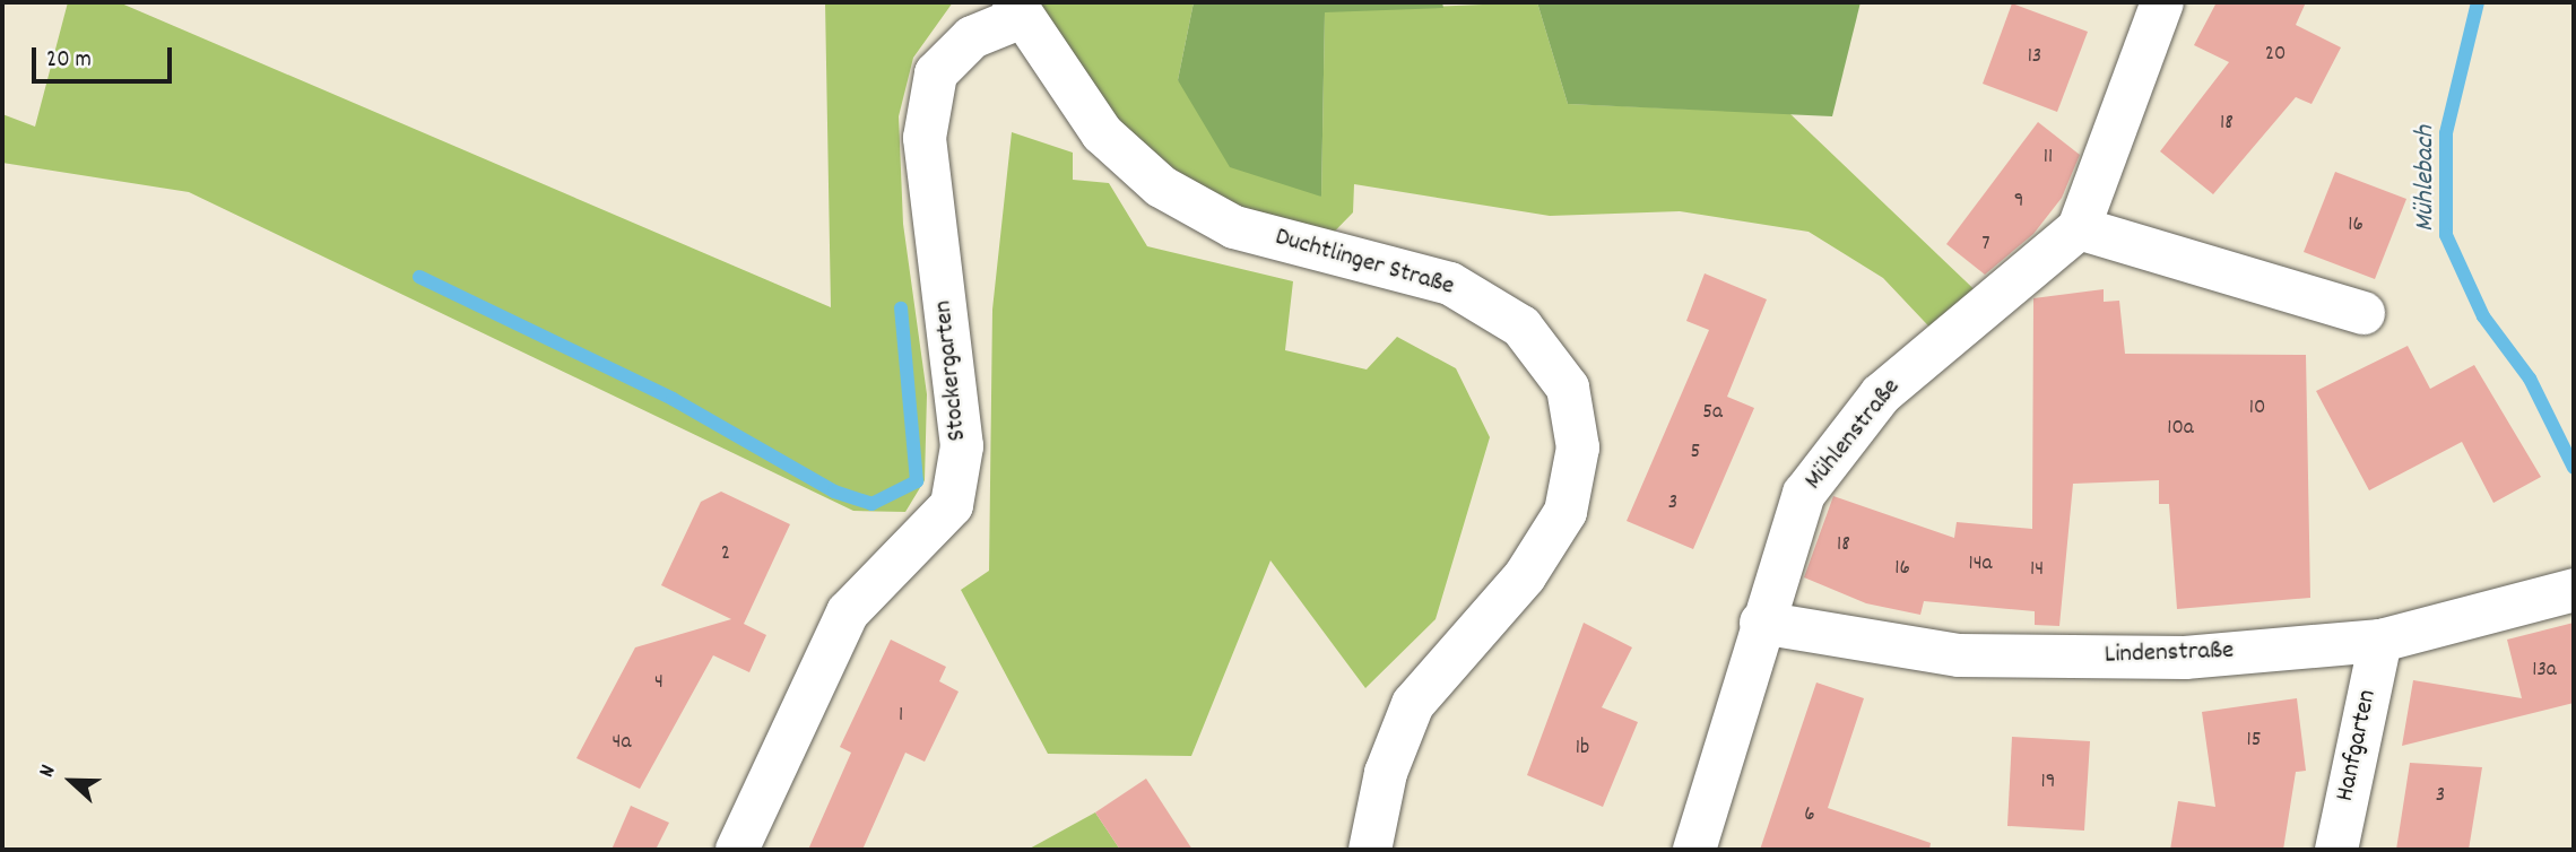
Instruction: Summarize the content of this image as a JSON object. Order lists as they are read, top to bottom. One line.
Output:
{"streets":{"street":["Duchtlinger Straße","Stockergarten","Mühlenstraße","Lindenstraße","Hanfgarten"]},"crossings":[["Duchtlinger Straße","Stockergarten"],["Mühlenstraße","Lindenstraße"],["Lindenstraße","Hanfgarten"]],"water":["Mühlebach"],"house_numbers":["20","13","18","11","9","16","7","10","5a","10a","5","3","18","2","14a","16","14","13a","4","1","15","4a","1b","19","3","6"],"scale_bar":"20 m","north":"left"}
